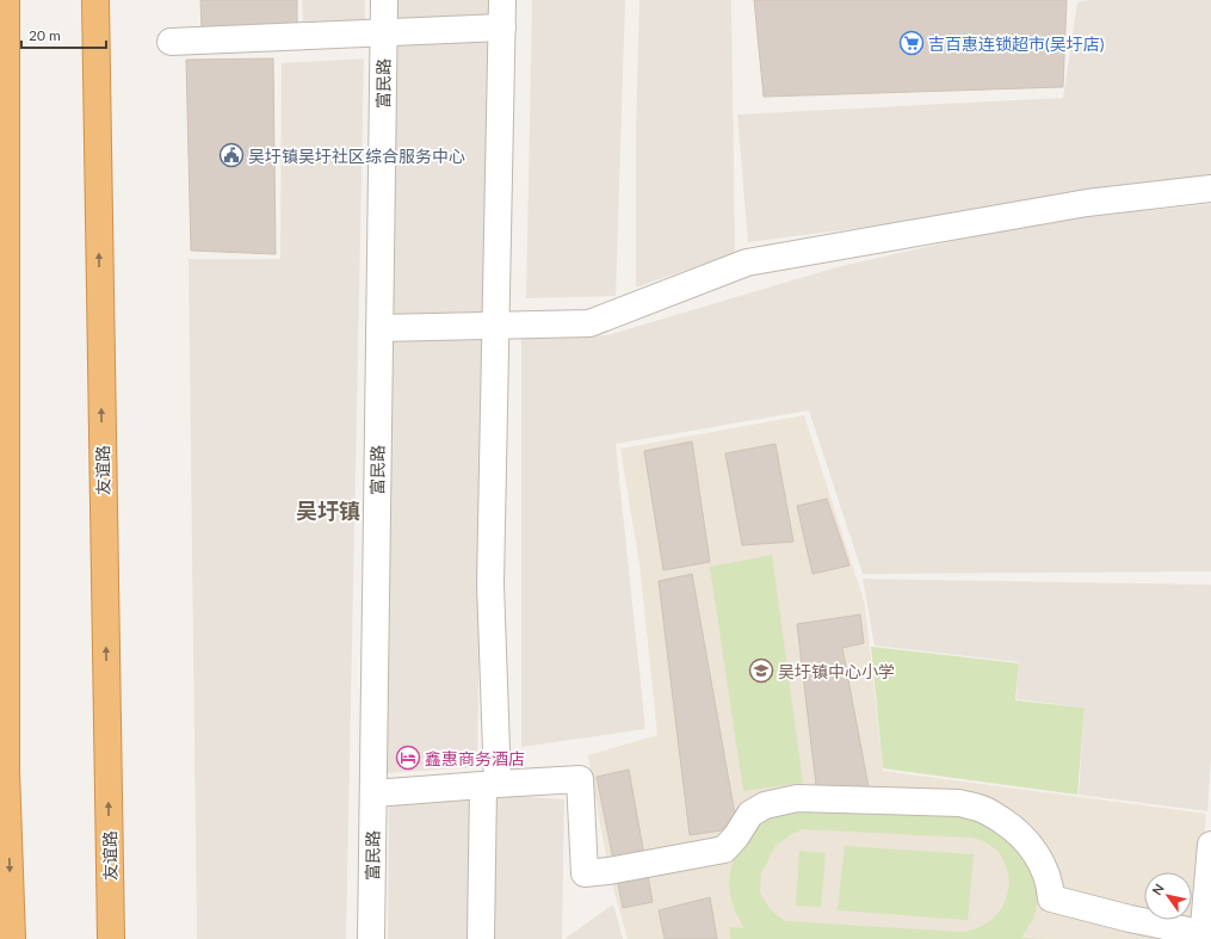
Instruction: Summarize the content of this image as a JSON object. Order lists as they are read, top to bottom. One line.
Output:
{"streets":{"highway":["友谊路"],"street":["富民路"]},"districts":["吴圩镇"],"places":{"supermarket":["吉百惠连锁超市(吴圩店)"],"public building":["吴圩镇吴圩社区综合服务中心"],"school or university":["吴圩镇中心小学"],"hotel":["鑫惠商务酒店"]},"scale_bar":"20 m","north":"top left"}
